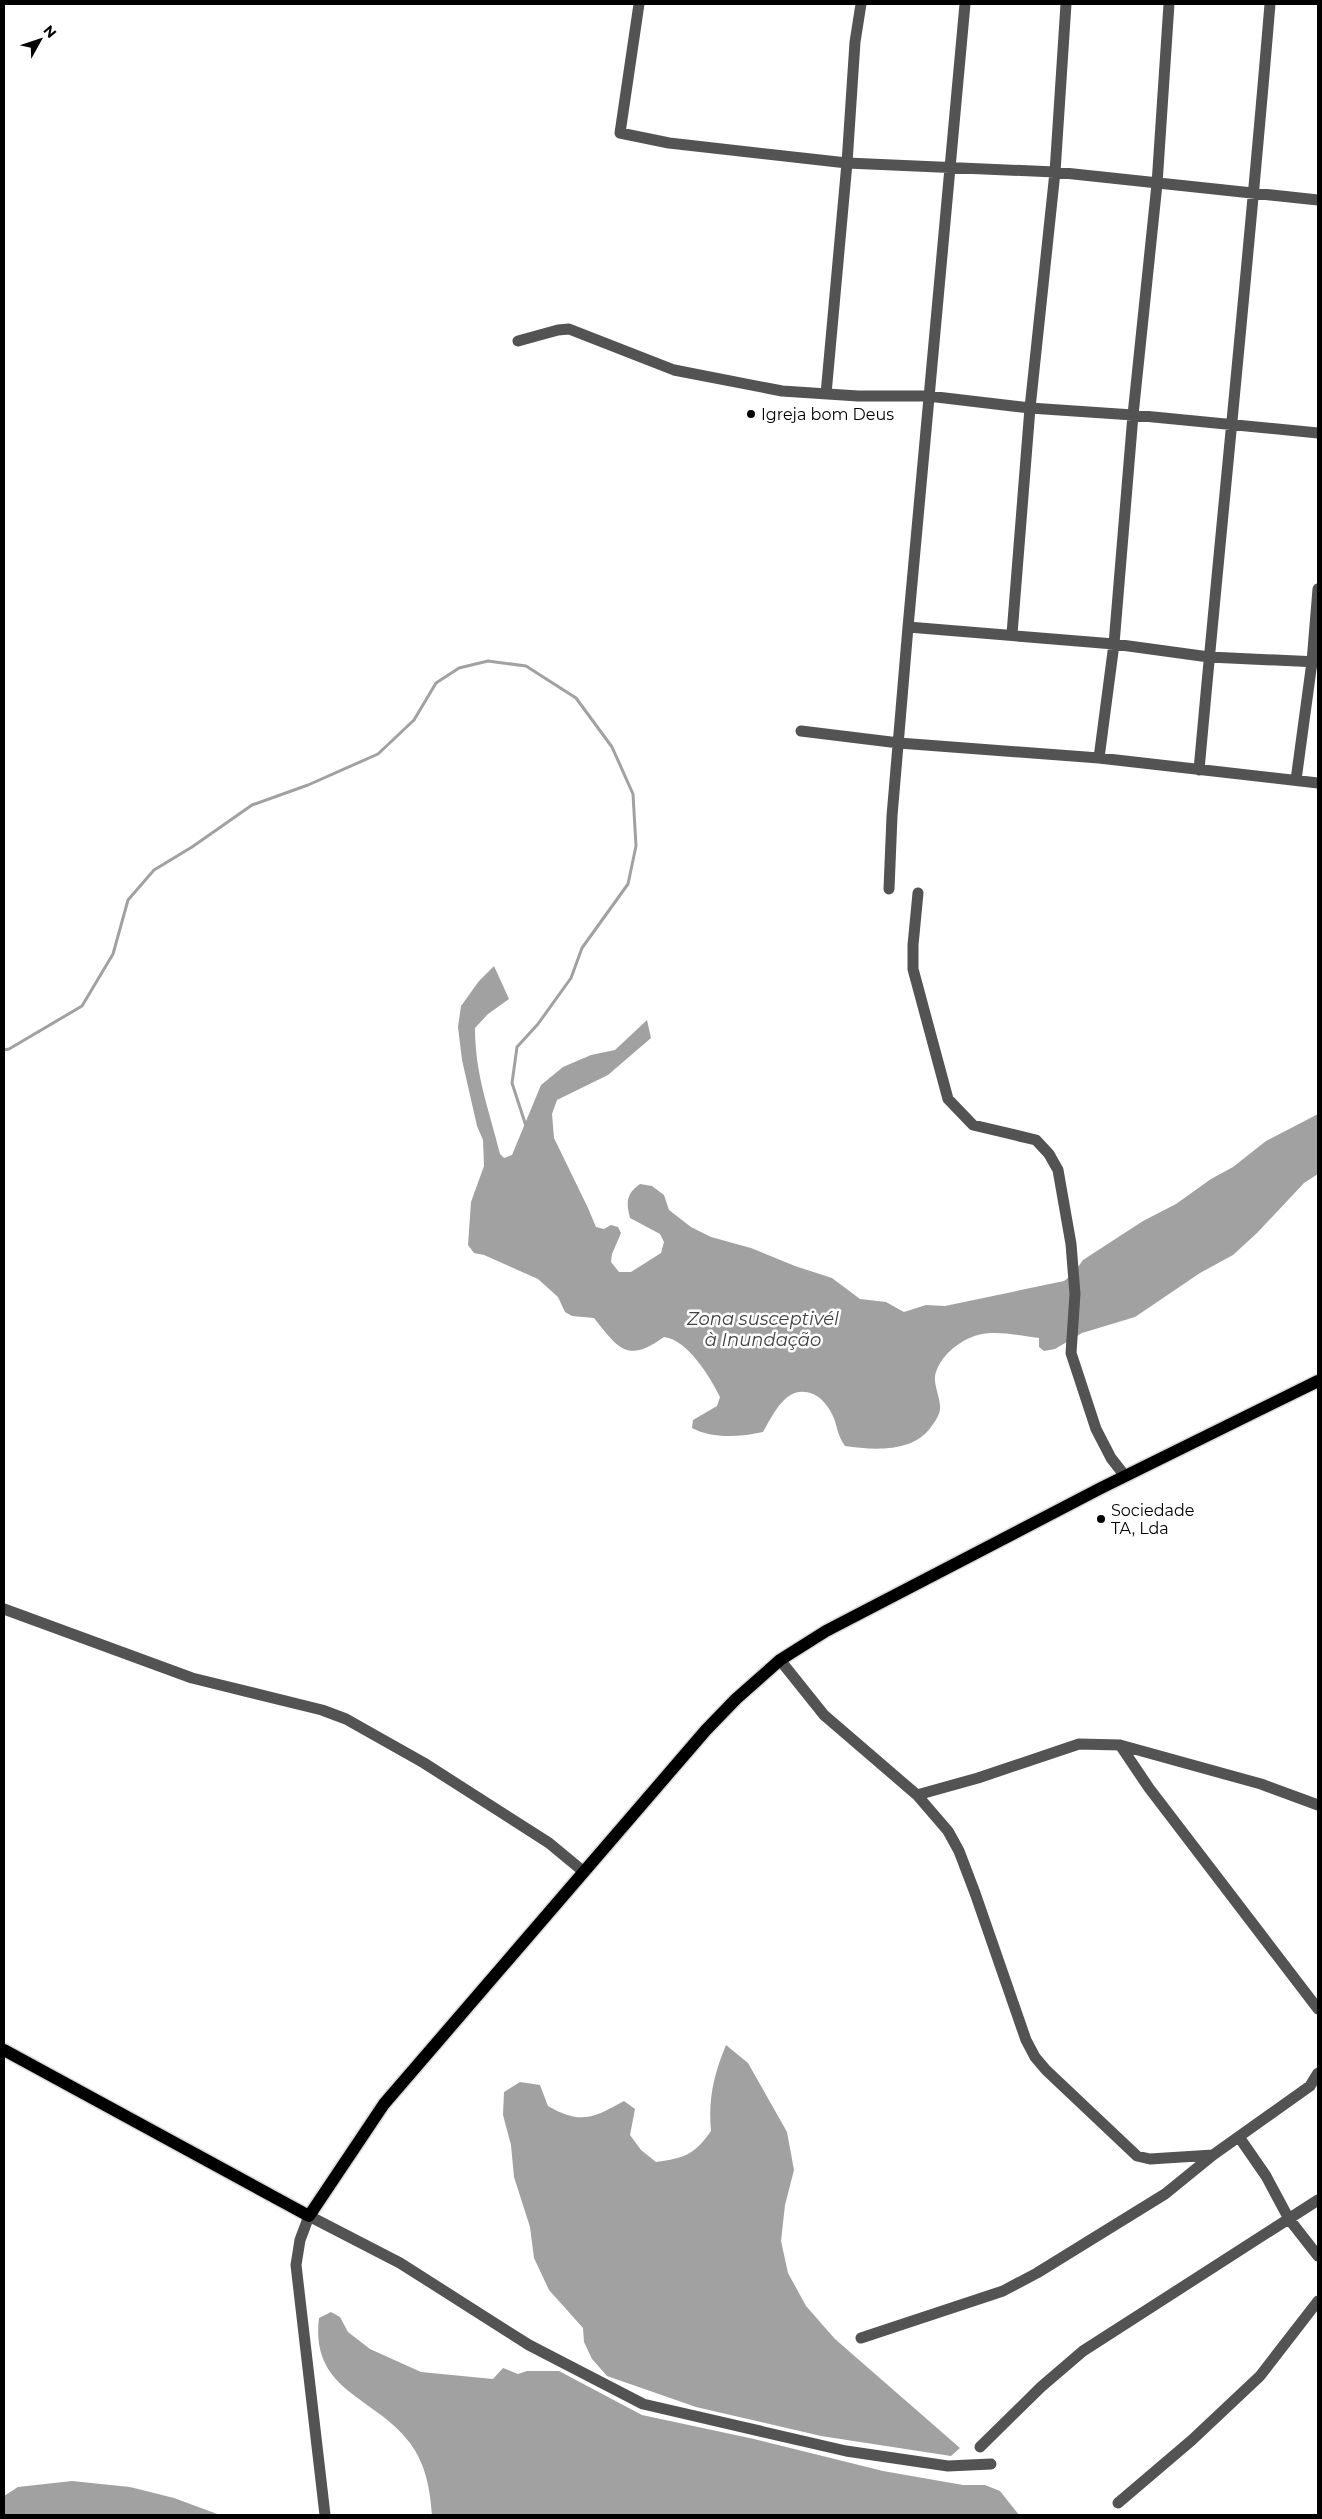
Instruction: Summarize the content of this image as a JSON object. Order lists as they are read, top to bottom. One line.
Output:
{"water":["Zona susceptivél à Inundação"],"places":["Igreja bom Deus","Sociedade TA, Lda"],"north":"top right"}
